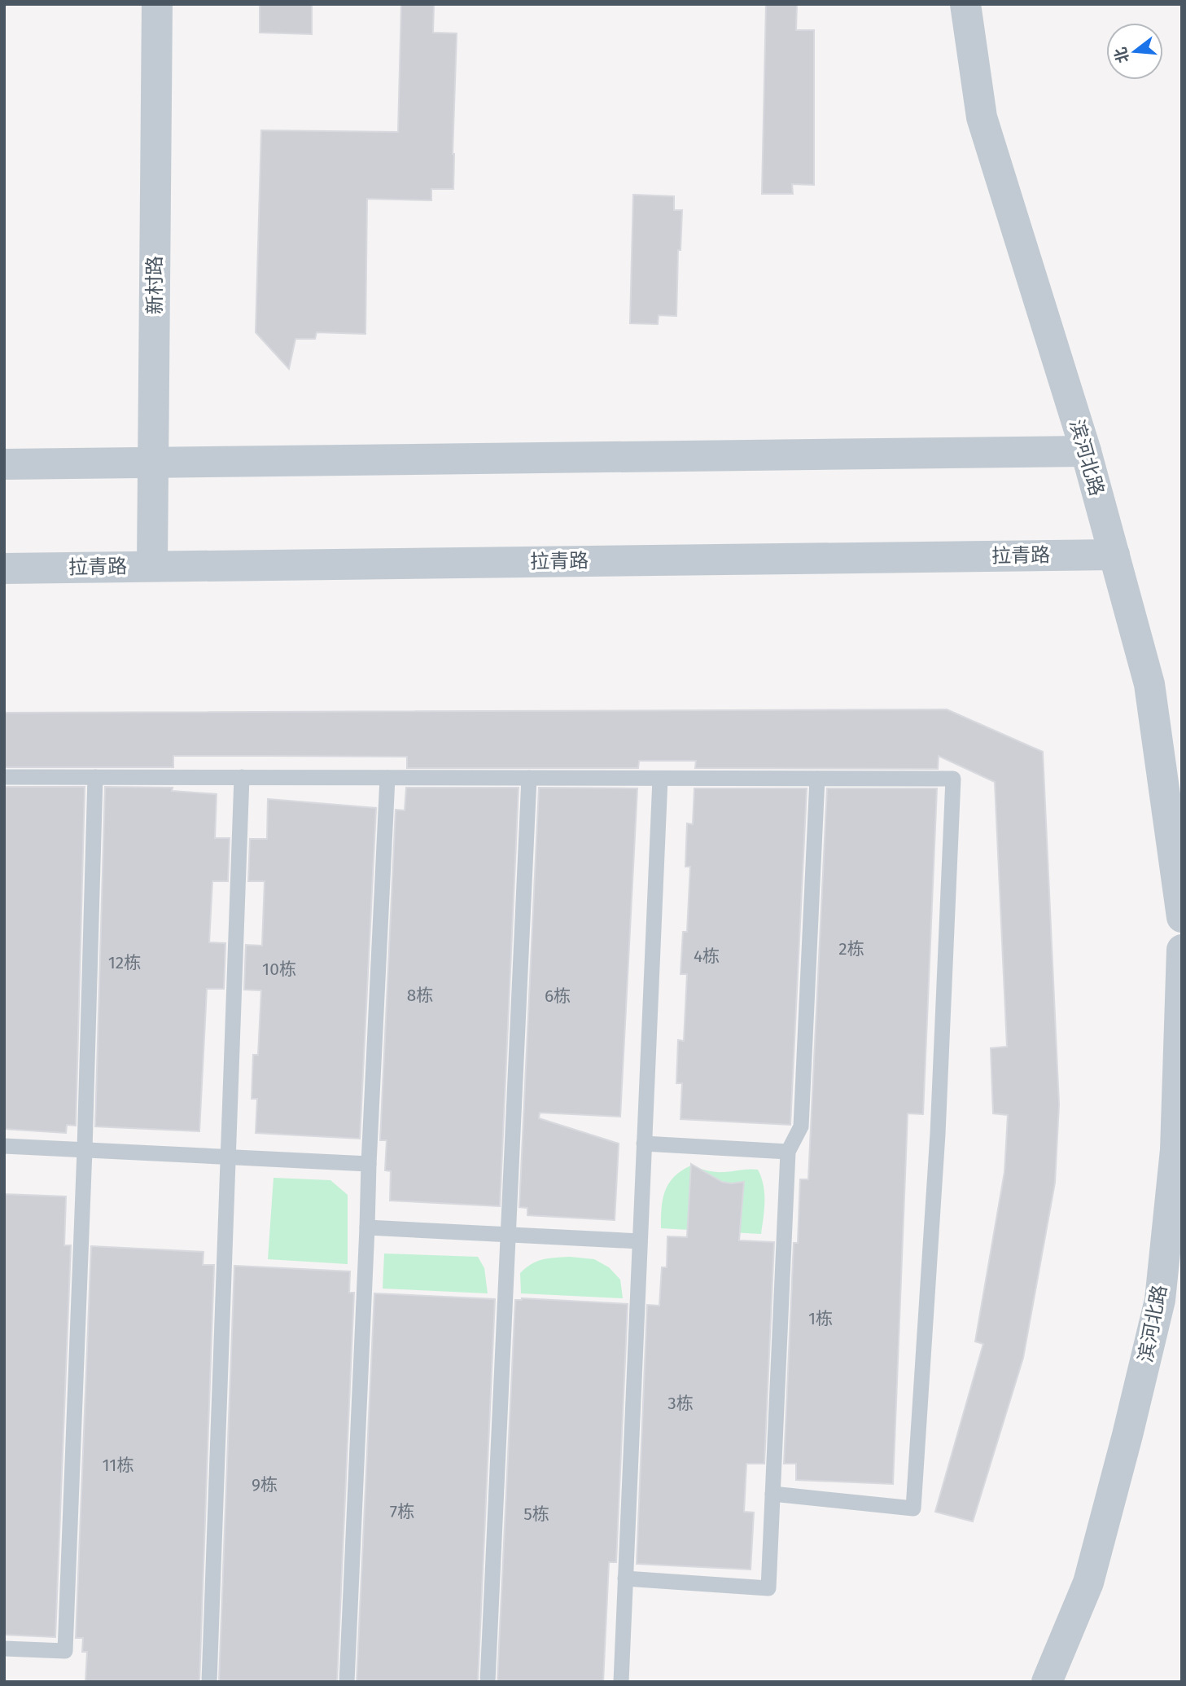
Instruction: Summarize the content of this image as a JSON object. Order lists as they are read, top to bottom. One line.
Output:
{"streets":{"street":["新村路","滨河北路","拉青路"]},"crossings":[["新村路","拉青路"],["滨河北路","拉青路"]],"house_numbers":["2栋","4栋","12栋","10栋","8栋","6栋","1栋","3栋","11栋","9栋","7栋","5栋"],"north":"left"}
